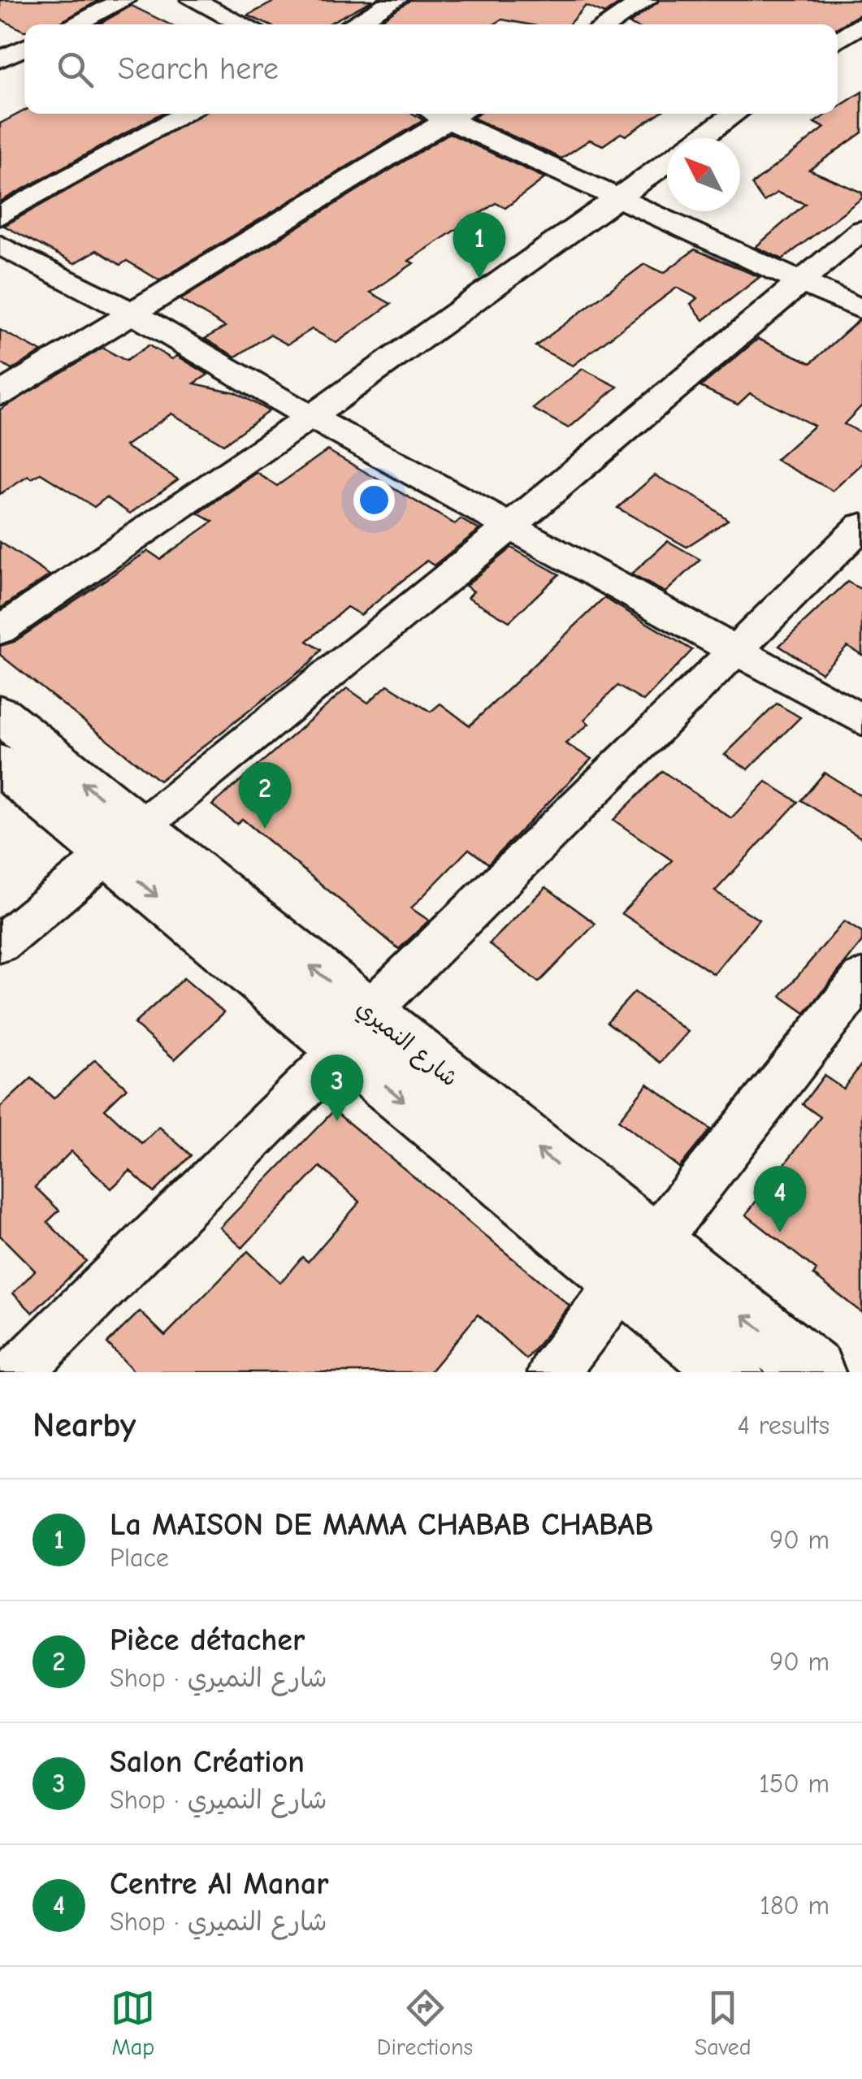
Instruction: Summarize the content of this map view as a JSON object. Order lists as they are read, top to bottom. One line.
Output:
{"streets":{"main road":["شارع النميري"]},"north":"top left","page":{"search":"Search here","pins":["1","2","3","4"],"heading":["Nearby","4 results"],"list":[{"mark":"1","name":"La MAISON DE MAMA CHABAB CHABAB","note":"Place","value":"90 m"},{"mark":"2","name":"Pièce détacher","note":"Shop · شارع النميري","value":"90 m"},{"mark":"3","name":"Salon Création","note":"Shop · شارع النميري","value":"150 m"},{"mark":"4","name":"Centre Al Manar","note":"Shop · شارع النميري","value":"180 m"}],"nav":["Map","Directions","Saved"]}}
